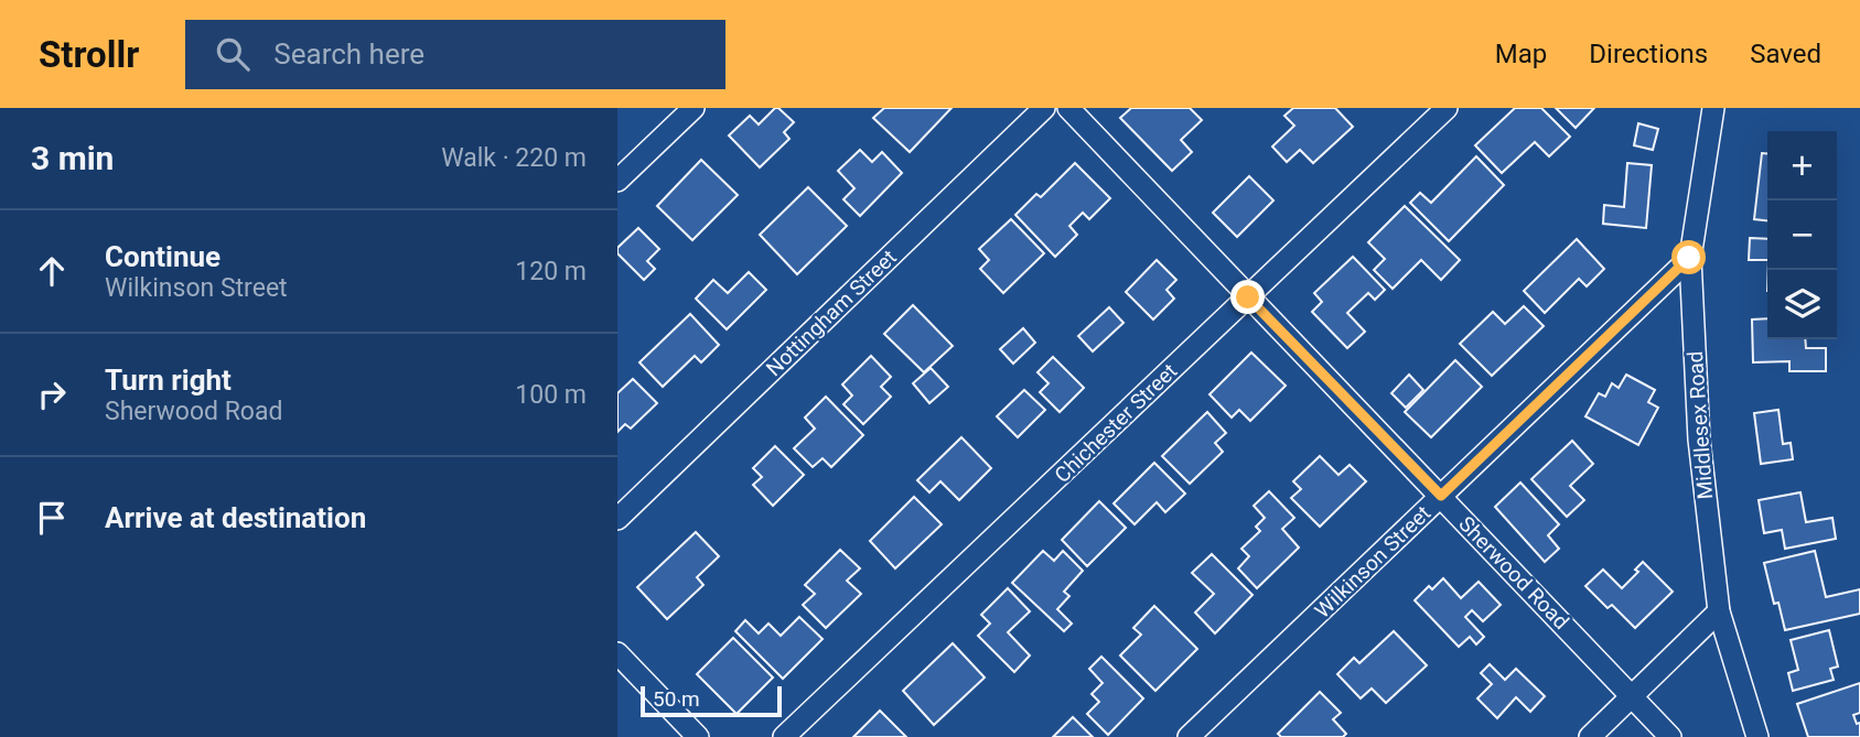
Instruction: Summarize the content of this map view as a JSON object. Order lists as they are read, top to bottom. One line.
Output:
{"streets":{"street":["Nottingham Street","Chichester Street","Middlesex Road","Wilkinson Street","Sherwood Road"]},"crossings":[["Chichester Street","Sherwood Road"],["Middlesex Road","Wilkinson Street"],["Wilkinson Street","Sherwood Road"]],"scale_bar":"50 m","page":{"header":"Strollr","search":"Search here","nav":["Map","Directions","Saved"],"heading":["3 min","Walk · 220 m"],"map_buttons":["+","−"],"list":[["Continue","Wilkinson Street","120 m"],["Turn right","Sherwood Road","100 m"],"Arrive at destination"],"scale":"50 m"}}
